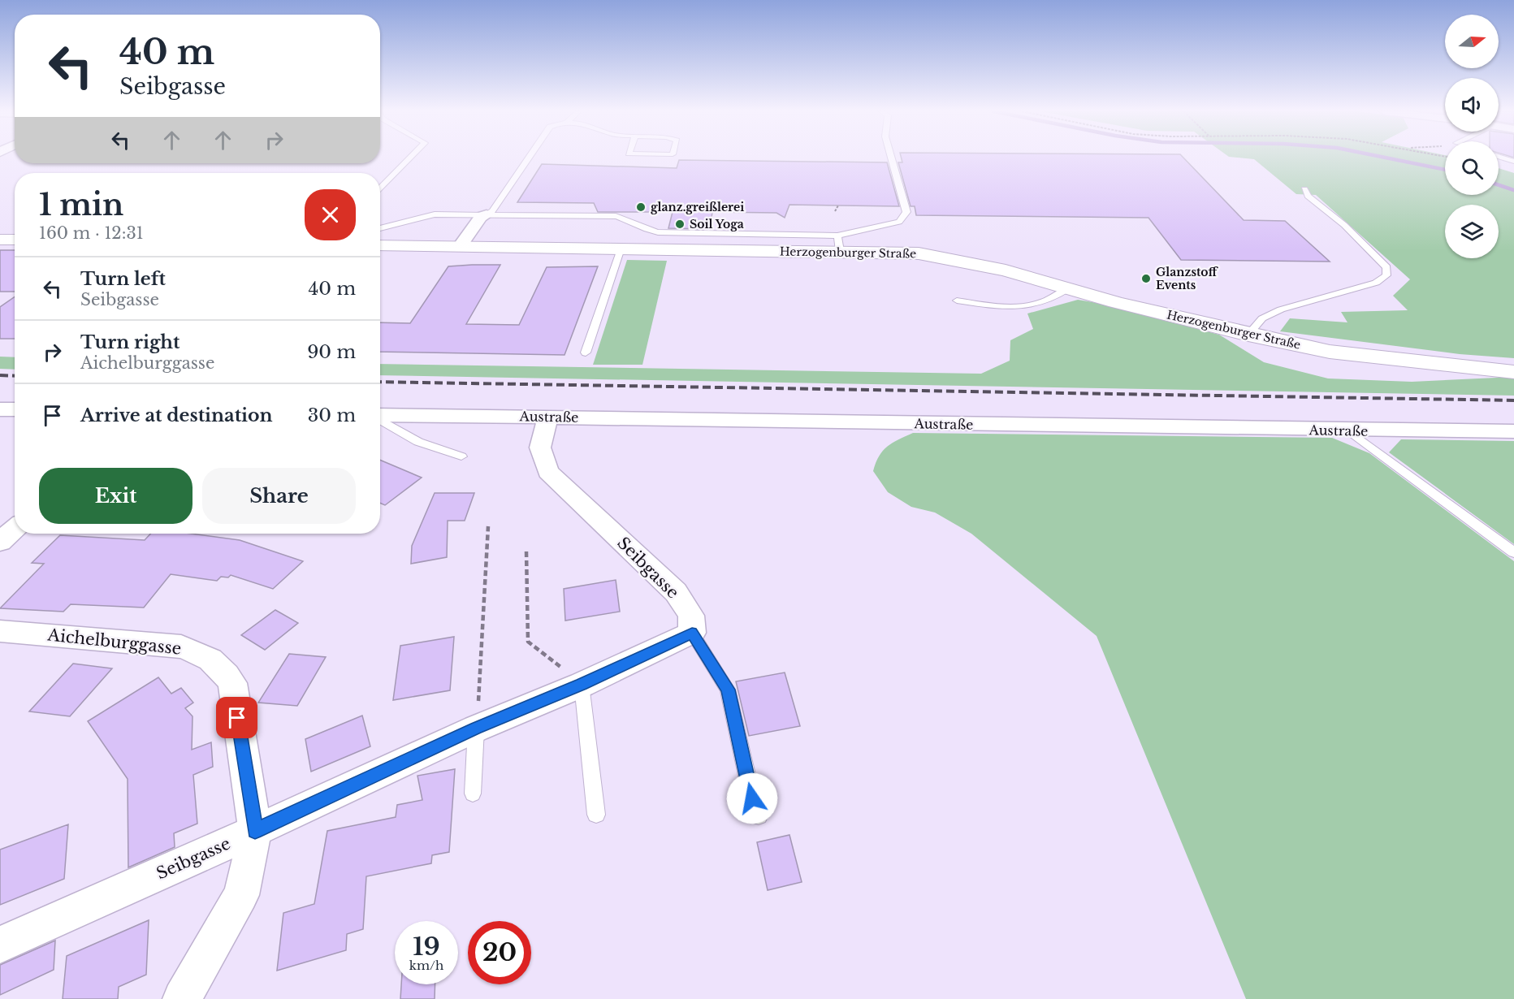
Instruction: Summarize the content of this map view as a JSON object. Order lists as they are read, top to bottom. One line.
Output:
{"streets":{"street":["Herzogenburger Straße","Austraße","Seibgasse","Aichelburggasse"]},"crossings":[["Austraße","Seibgasse"],["Seibgasse","Aichelburggasse"]],"places":["glanz.greißlerei","Soil Yoga","Glanzstoff Events"],"north":"right","page":{"turn":["40 m","Seibgasse"],"heading":["1 min","160 m · 12:31"],"list":[{"name":"Turn left","note":"Seibgasse","value":"40 m"},{"name":"Turn right","note":"Aichelburggasse","value":"90 m"},{"name":"Arrive at destination","value":"30 m"}],"buttons":["Exit","Share"],"speed":"19 km/h","limit":"20"}}
